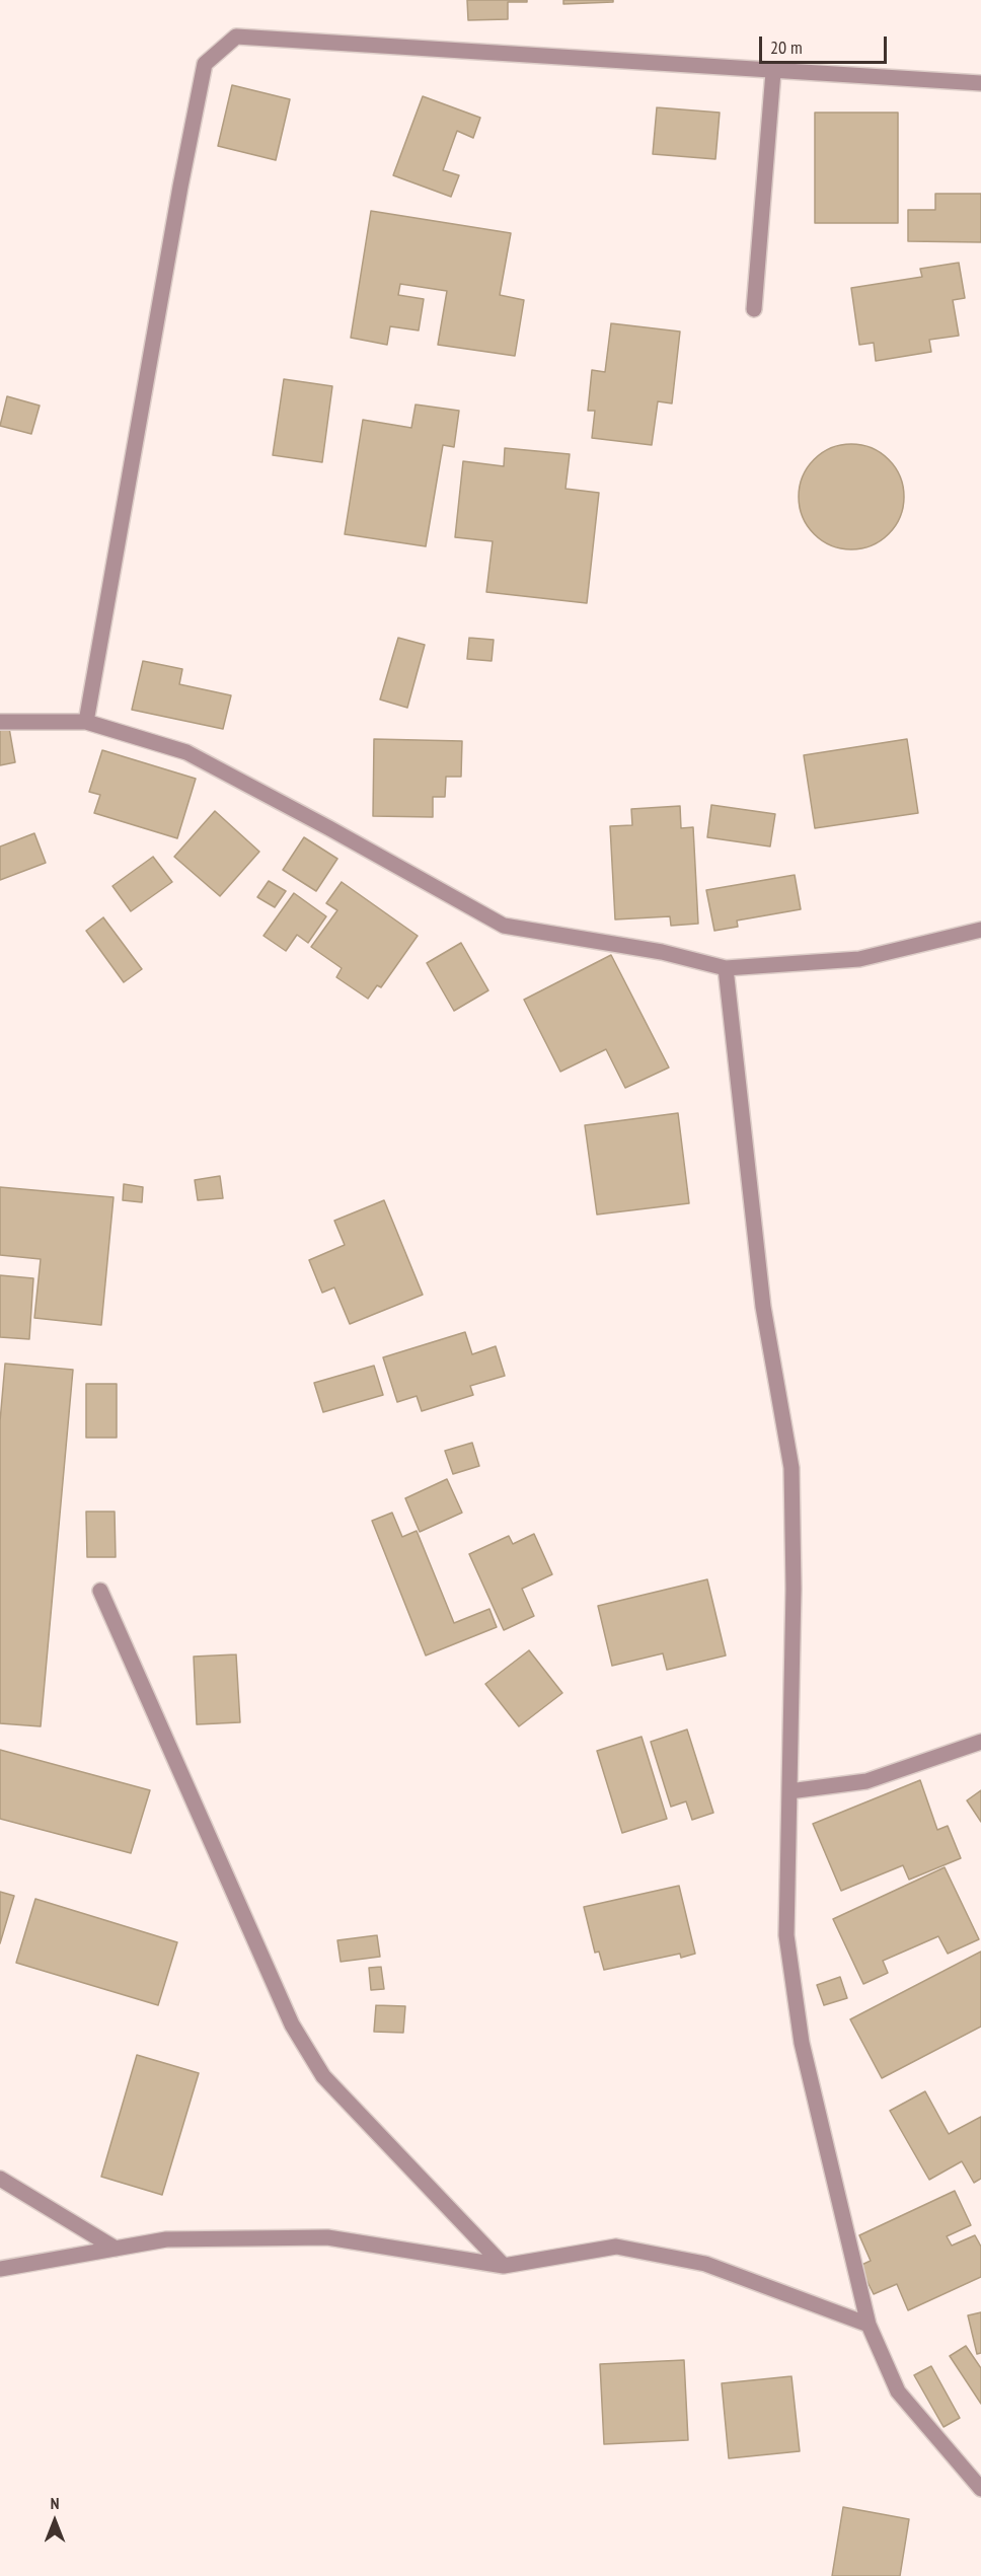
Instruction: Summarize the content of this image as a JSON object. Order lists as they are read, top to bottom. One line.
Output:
{"scale_bar":"20 m","north":"top"}
